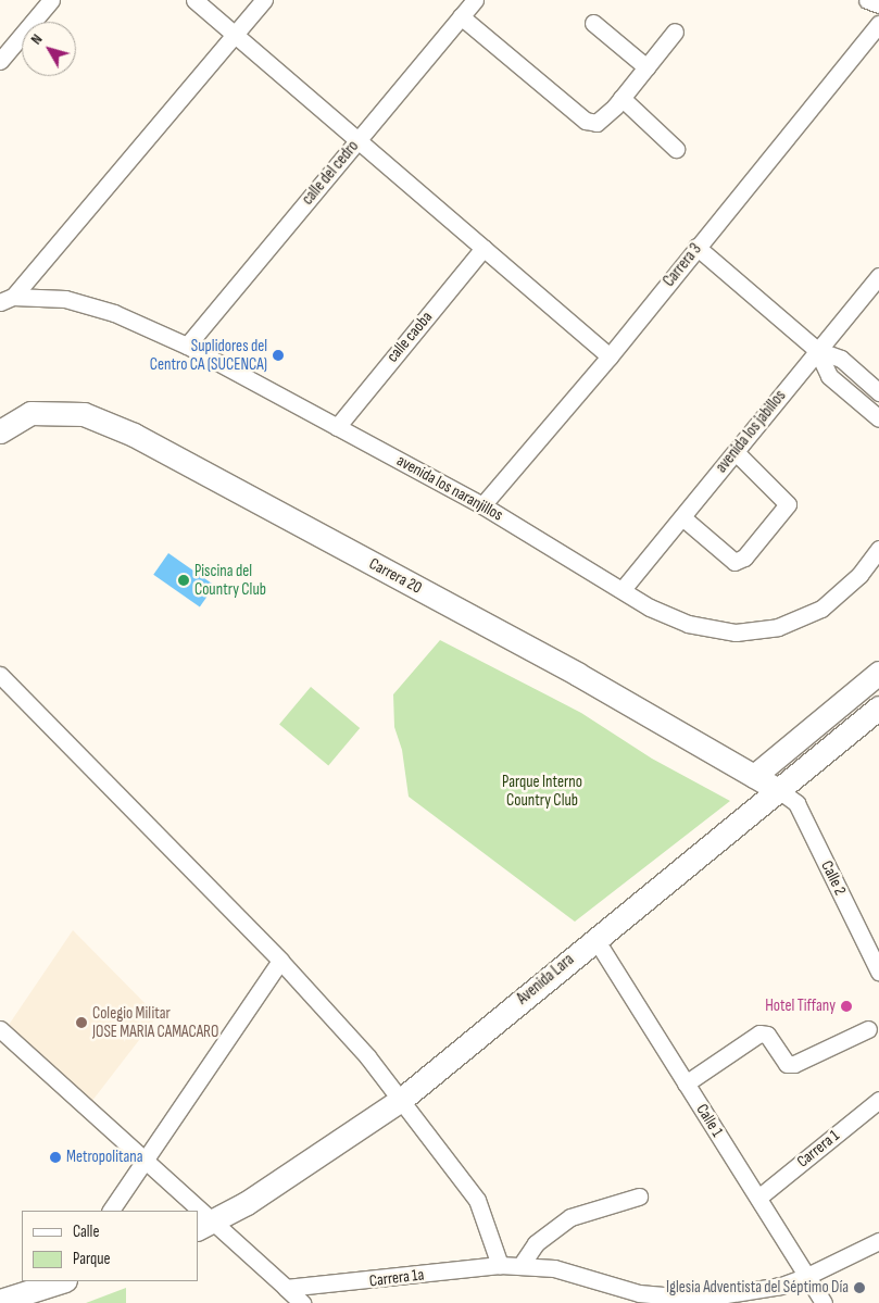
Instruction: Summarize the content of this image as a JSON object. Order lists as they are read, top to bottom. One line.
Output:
{"streets":{"street":["calle del cedro","Carrera 3","calle caoba","avenida los jabillos","avenida los naranjillos","Carrera 20","Calle 2","Avenida Lara","Calle 1","Carrera 1","Carrera 1a"]},"crossings":[["calle del cedro","avenida los naranjillos"],["Carrera 3","avenida los naranjillos"],["calle caoba","avenida los naranjillos"],["avenida los jabillos","avenida los naranjillos"],["Carrera 20","Calle 2"],["Carrera 20","Avenida Lara"],["Calle 2","Avenida Lara"],["Avenida Lara","Calle 1"],["Calle 1","Carrera 1"],["Calle 1","Carrera 1a"]],"parks":["Parque Interno Country Club"],"places":["Suplidores del Centro CA (SUCENCA)","Piscina del Country Club","Hotel Tiffany","Colegio Militar JOSE MARIA CAMACARO","Metropolitana","Iglesia Adventista del Séptimo Día"],"legend":["Calle","Parque"],"north":"top left"}
